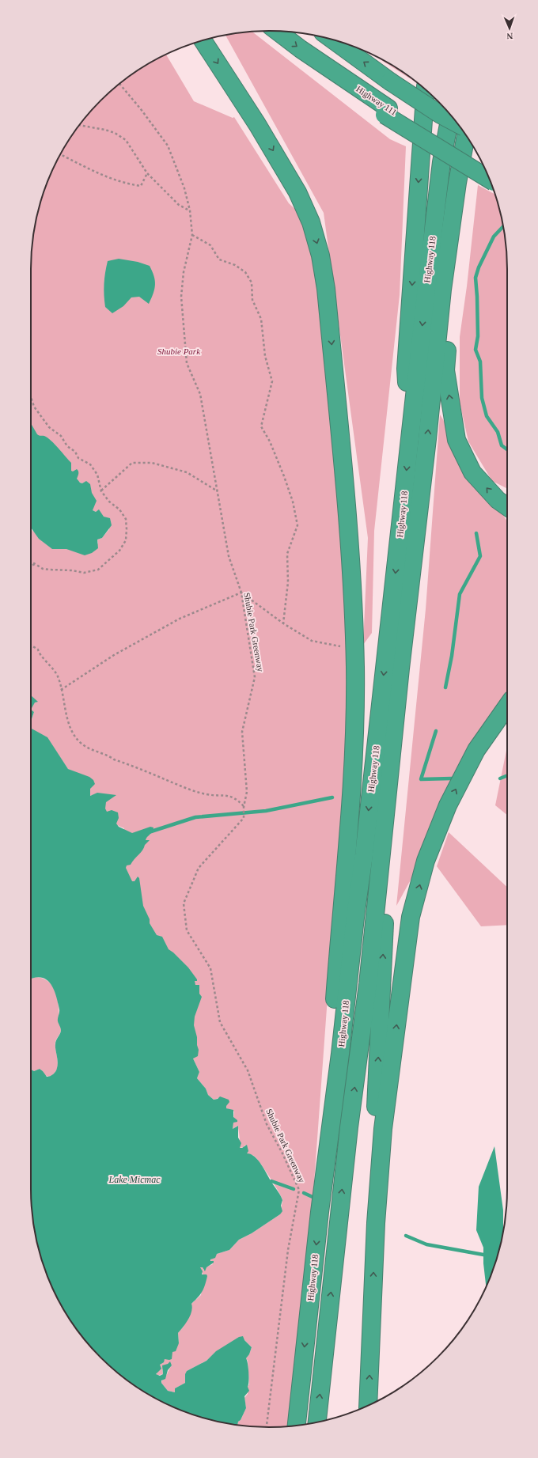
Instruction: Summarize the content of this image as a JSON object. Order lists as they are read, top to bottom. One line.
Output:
{"streets":{"highway":["Highway 111","Highway 118"],"path":["Shubie Park Greenway"]},"water":["Lake Micmac"],"parks":["Shubie Park"],"north":"bottom"}
